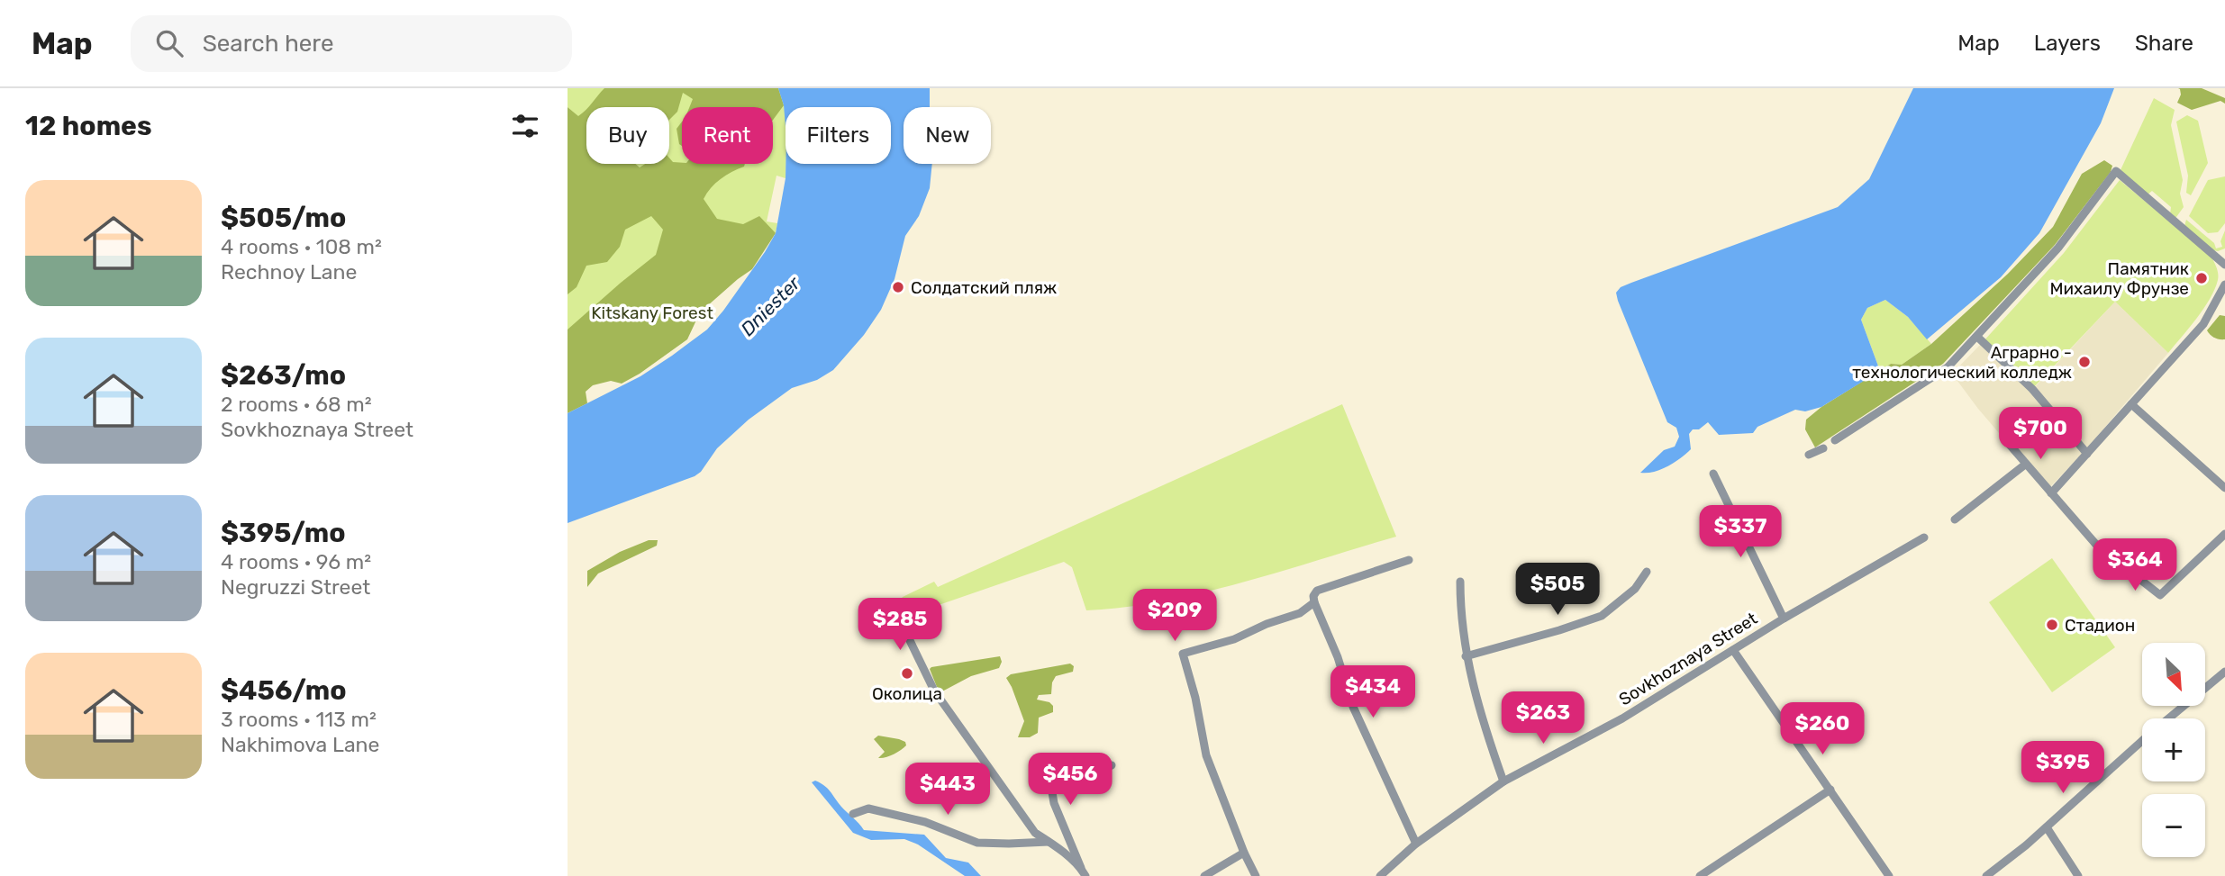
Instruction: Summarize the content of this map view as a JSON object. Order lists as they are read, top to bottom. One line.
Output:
{"streets":{"street":["Sovkhoznaya Street"]},"water":["Dniester"],"parks":["Kitskany Forest"],"places":["Памятник Михаилу Фрунзе","Солдатский пляж","Аграрно - технологический колледж","Стадион","Околица"],"north":"bottom right","page":{"header":"Map","search":"Search here","nav":["Map","Layers","Share"],"heading":"12 homes","chip":["Buy","Rent","Filters","New"],"list":[{"name":"$505/mo","note":"4 rooms · 108 m² · Rechnoy Lane"},{"name":"$263/mo","note":"2 rooms · 68 m² · Sovkhoznaya Street"},{"name":"$395/mo","note":"4 rooms · 96 m² · Negruzzi Street"},{"name":"$456/mo","note":"3 rooms · 113 m² · Nakhimova Lane"}],"price":["$700","$337","$364","$505","$209","$285","$434","$263","$260","$395","$456","$443"],"map_buttons":["+","−"]}}
